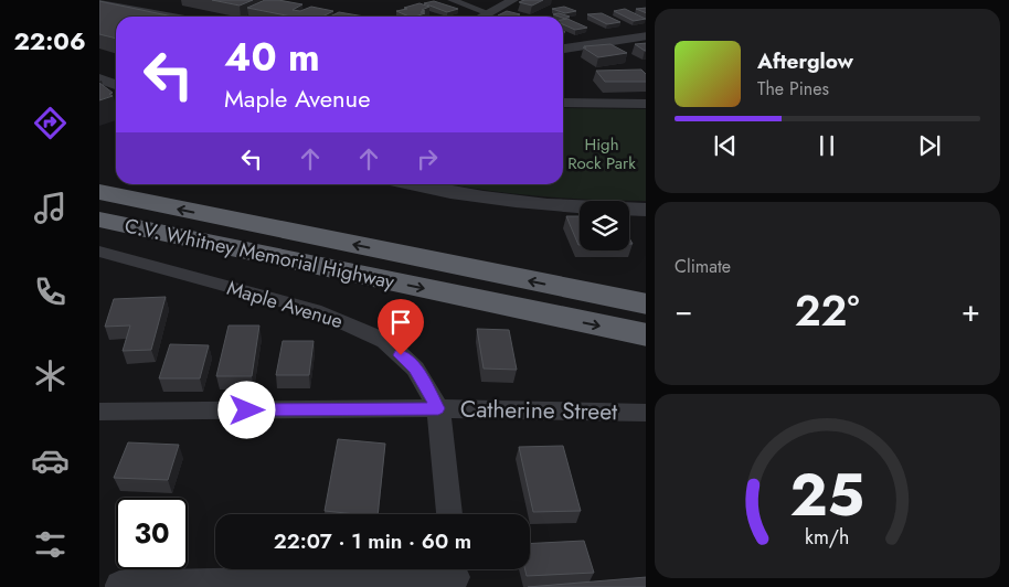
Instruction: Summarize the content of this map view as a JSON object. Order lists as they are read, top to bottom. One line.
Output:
{"streets":{"highway":["C.V. Whitney Memorial Highway"],"street":["Maple Avenue","Catherine Street"]},"crossings":[["Maple Avenue","Catherine Street"]],"parks":["High Rock Park"],"page":{"tabs":"22:06","turn":["40 m","Maple Avenue"],"song":["Afterglow","The Pines"],"tile":"Climate","heat":["−","22°","+"],"limit":"30","trip":"22:07 · 1 min · 60 m","gauge":["25","km/h"]}}
